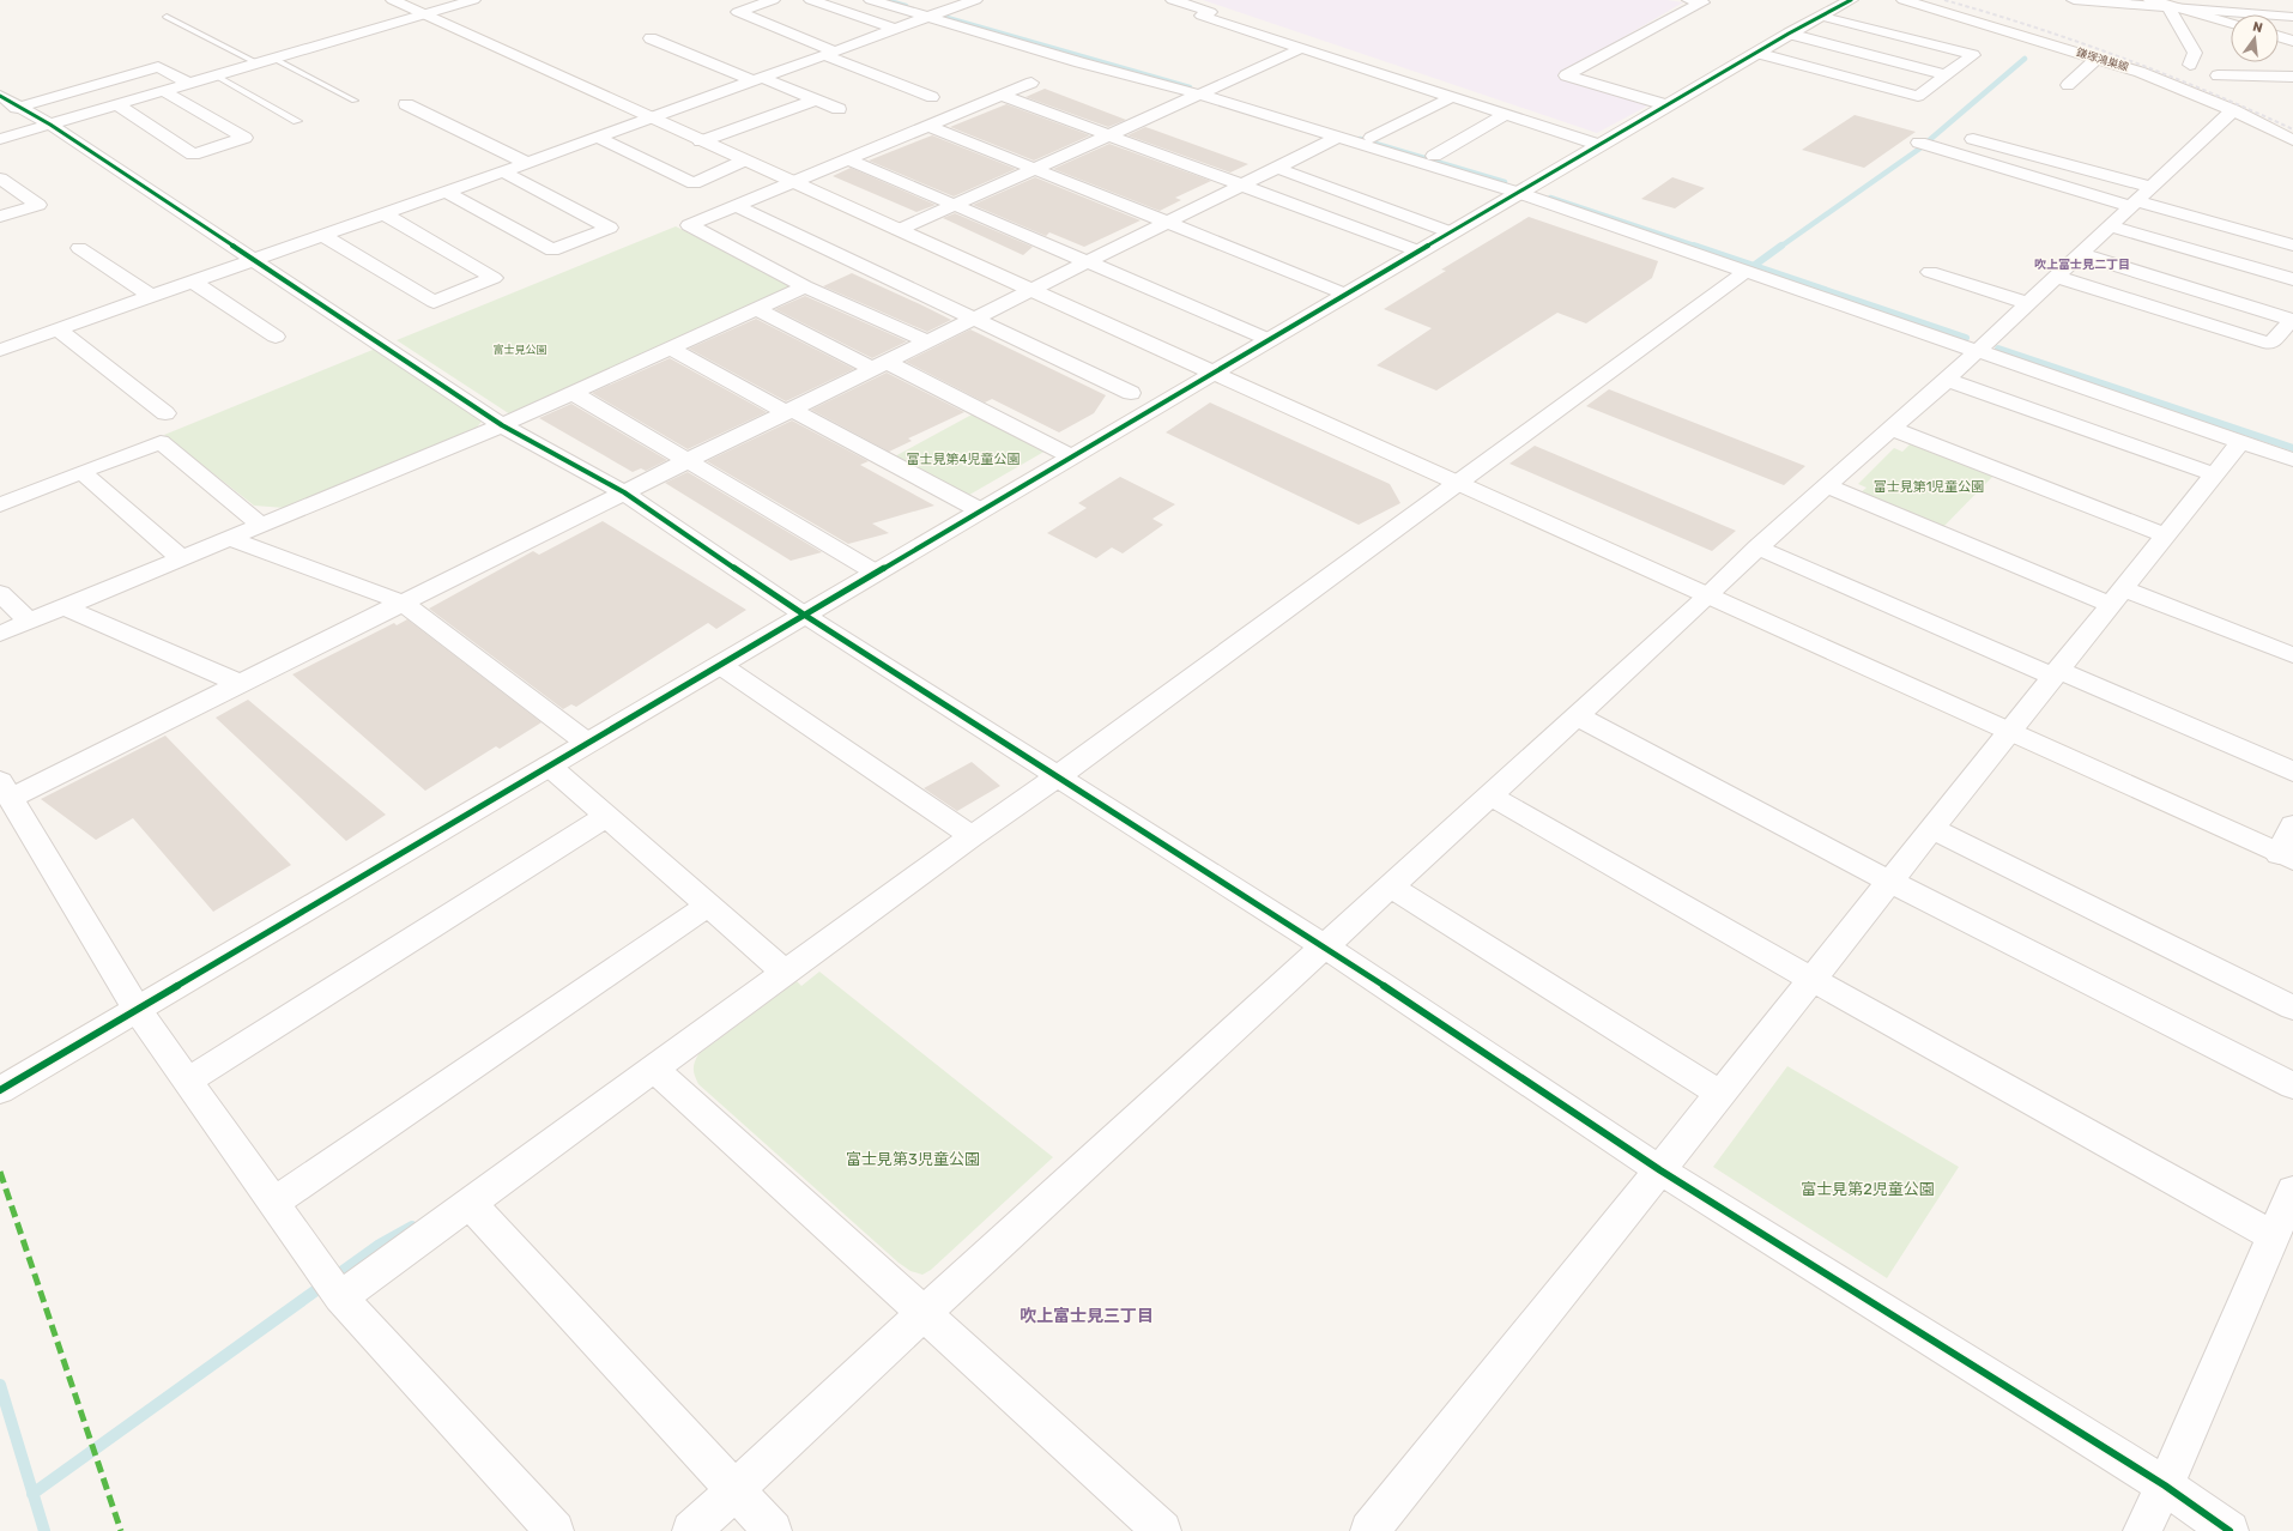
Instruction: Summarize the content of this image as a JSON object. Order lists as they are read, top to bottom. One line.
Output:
{"streets":{"street":["鎌塚鴻巣線"]},"districts":["吹上富士見二丁目","吹上富士見三丁目"],"parks":["富士見公園","富士見第4児童公園","富士見第1児童公園","富士見第3児童公園","富士見第2児童公園"],"north":"top"}
